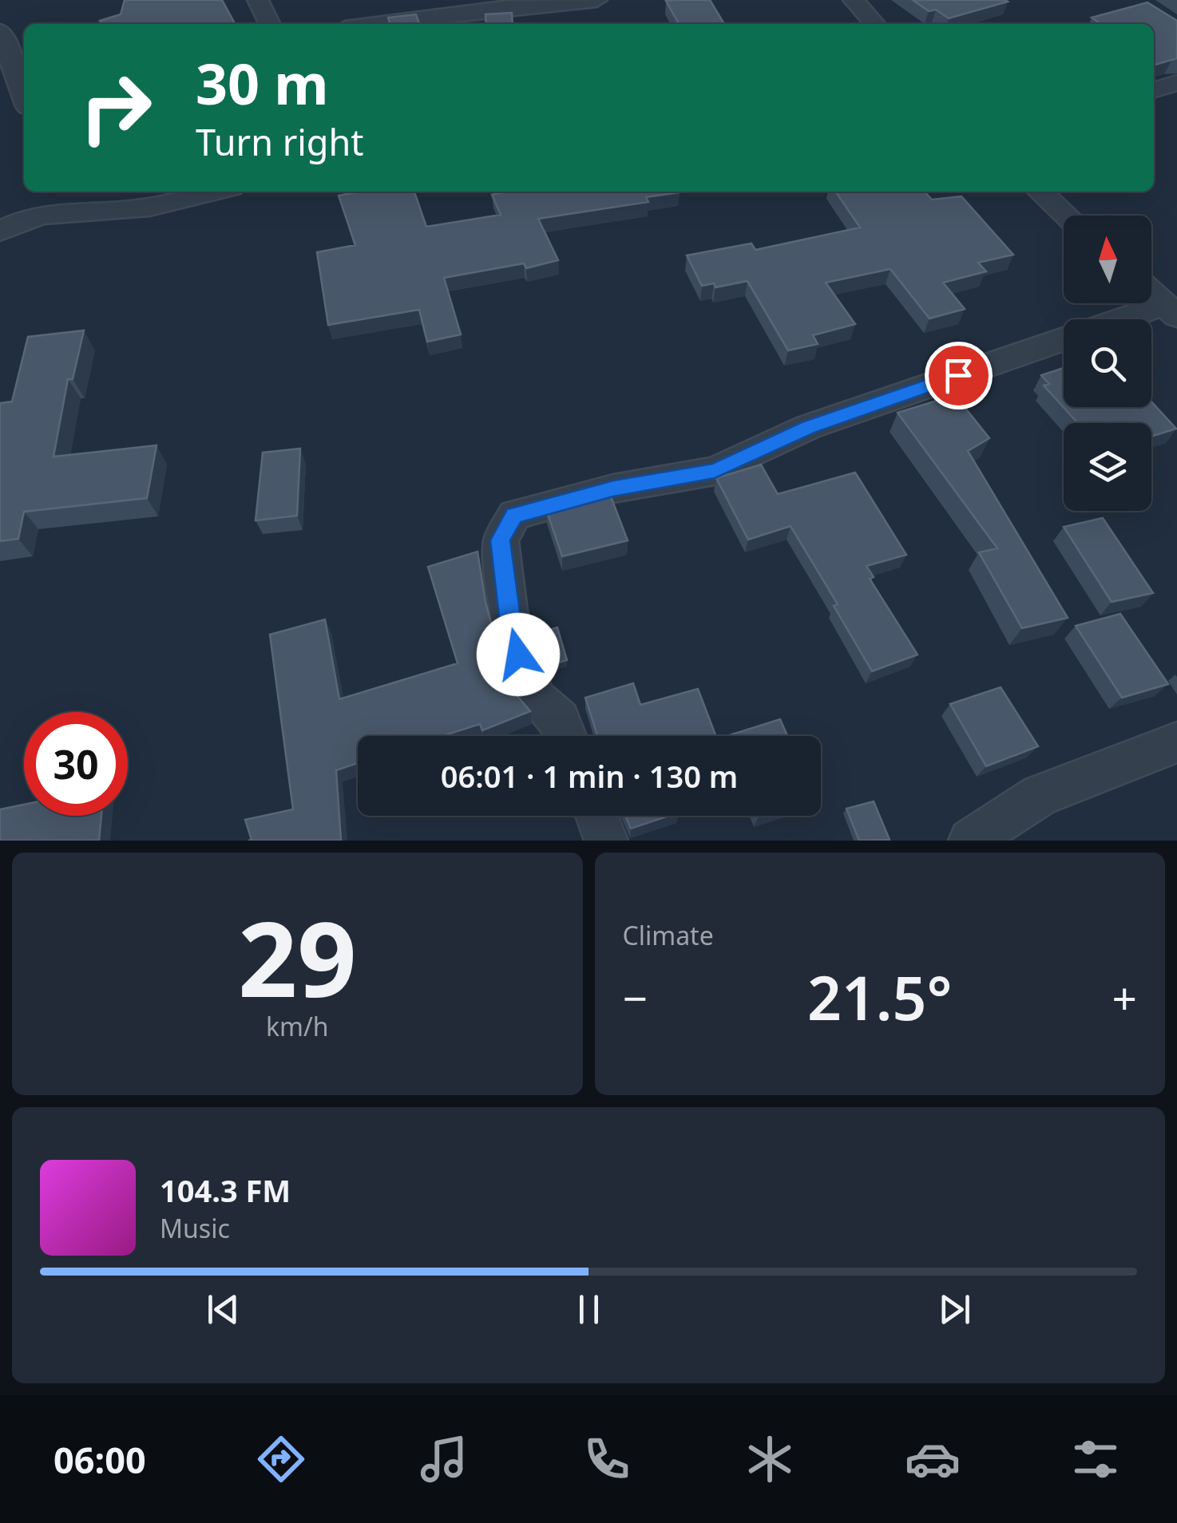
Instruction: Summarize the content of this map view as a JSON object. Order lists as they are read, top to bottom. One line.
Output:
{"north":"top","page":{"turn":["30 m","Turn right"],"limit":"30","trip":"06:01 · 1 min · 130 m","tile":[["29","km/h"],"Climate"],"heat":["−","21.5°","+"],"song":["104.3 FM","Music"],"tabs":"06:00"}}
